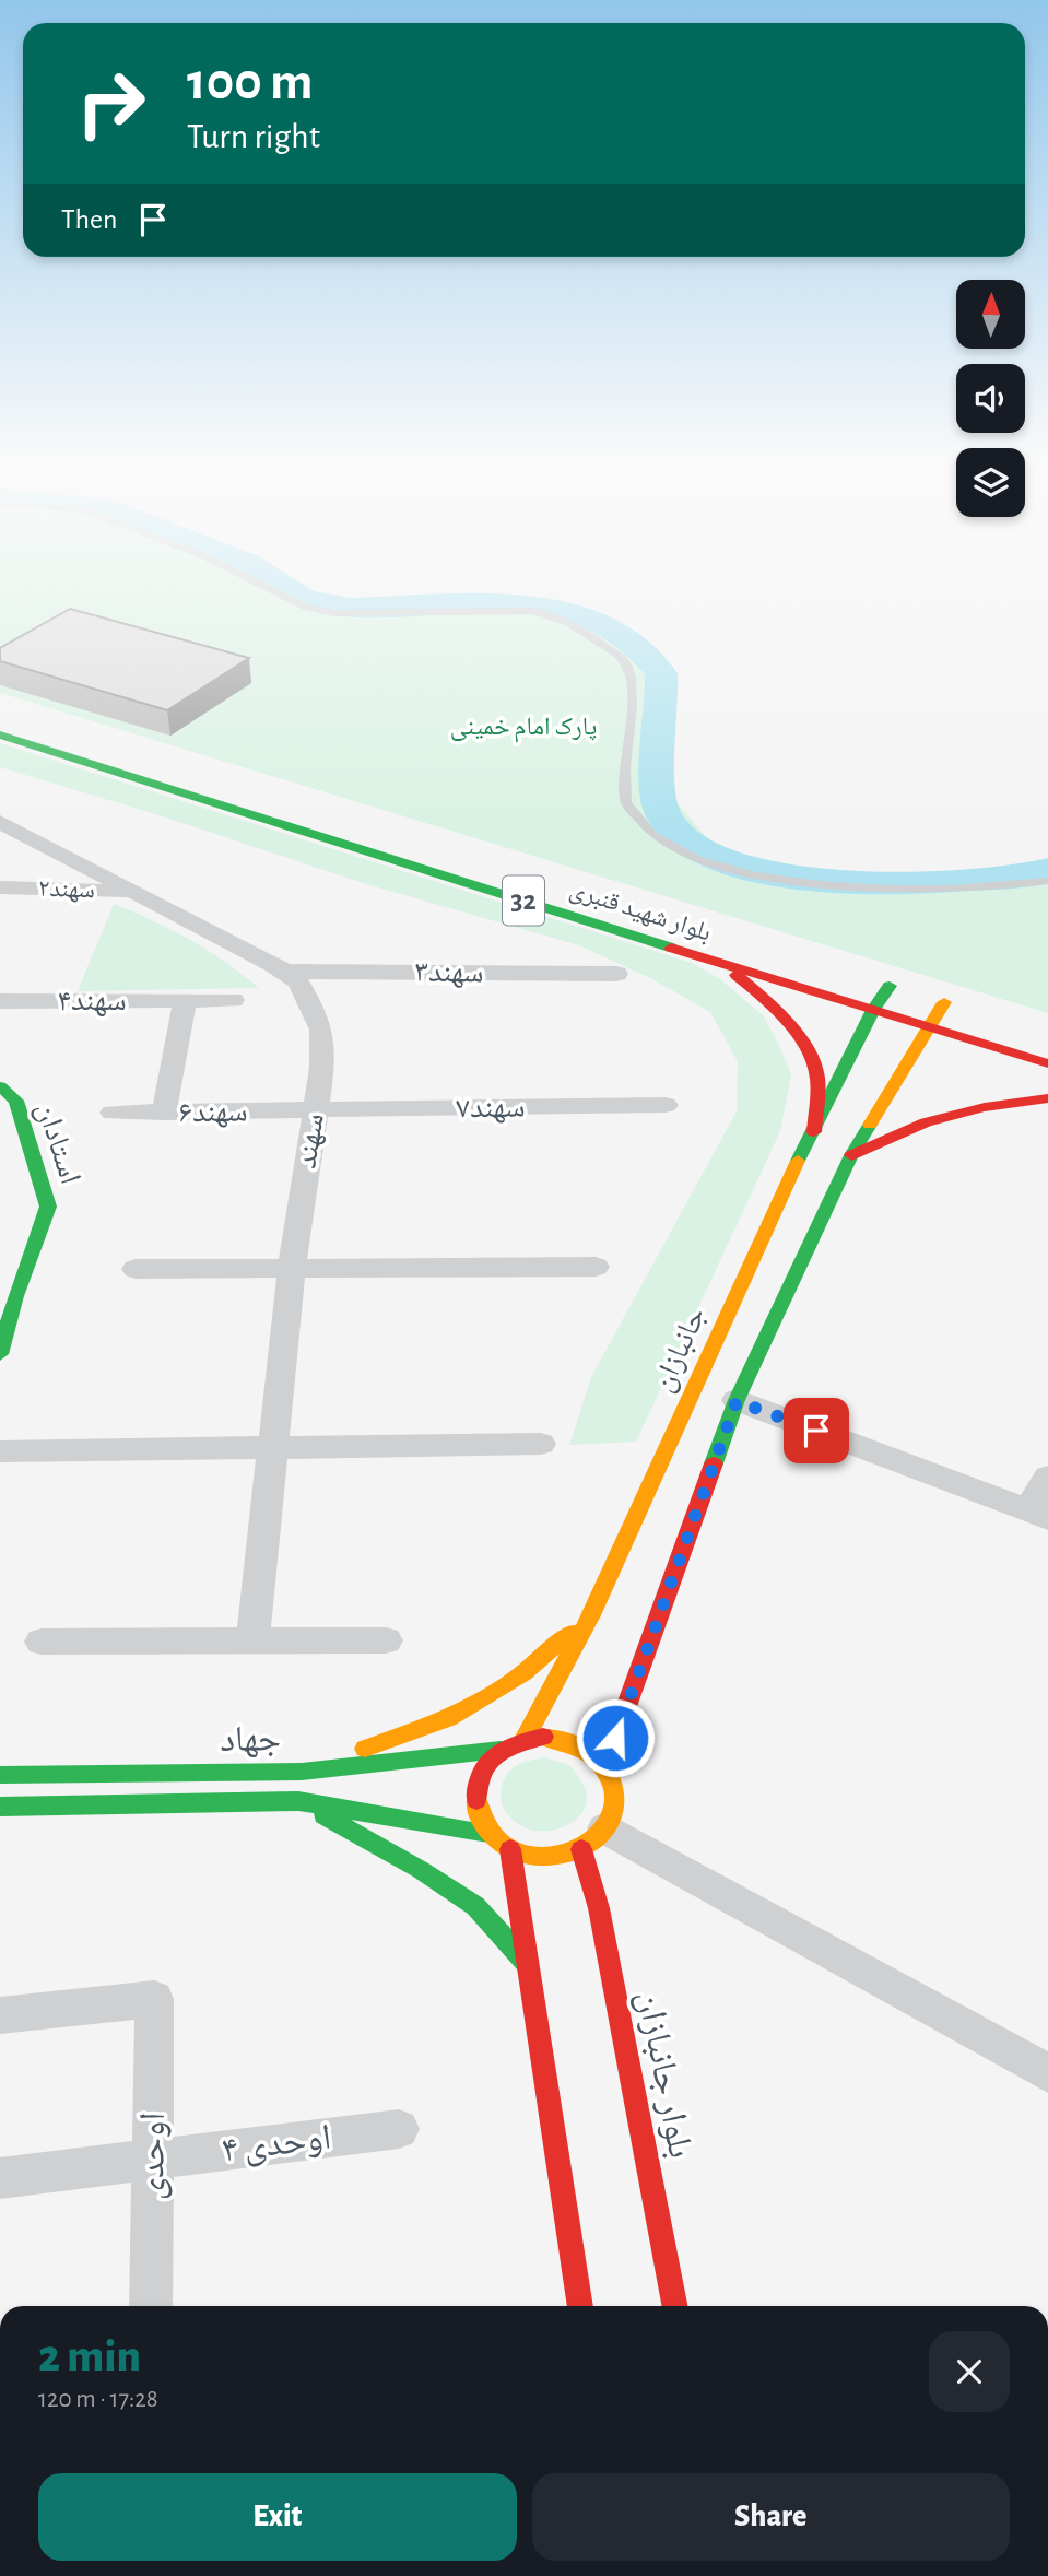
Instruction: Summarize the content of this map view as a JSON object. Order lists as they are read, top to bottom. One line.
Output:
{"streets":{"main road":["32","بلوار شهید قنبری","استادان","جانبازان","جهاد","بلوار جانبازان"],"street":["سهند۲","سهند۳","سهند۴","سهند۷","سهند۶","سهند","اوحدی ۴","اوحدی"]},"crossings":[["سهند۲","سهند"],["بلوار شهید قنبری","جانبازان"],["سهند۳","سهند"],["سهند۷","سهند۶"],["سهند۷","سهند"],["سهند۶","سهند"],["جانبازان","جهاد"],["جانبازان","بلوار جانبازان"],["جهاد","بلوار جانبازان"],["اوحدی ۴","اوحدی"]],"parks":["پارک امام خمینی"],"north":"top","page":{"turn":["100 m","Turn right"],"then":"Then","heading":["2 min","120 m · 17:28"],"buttons":["Exit","Share"]}}
